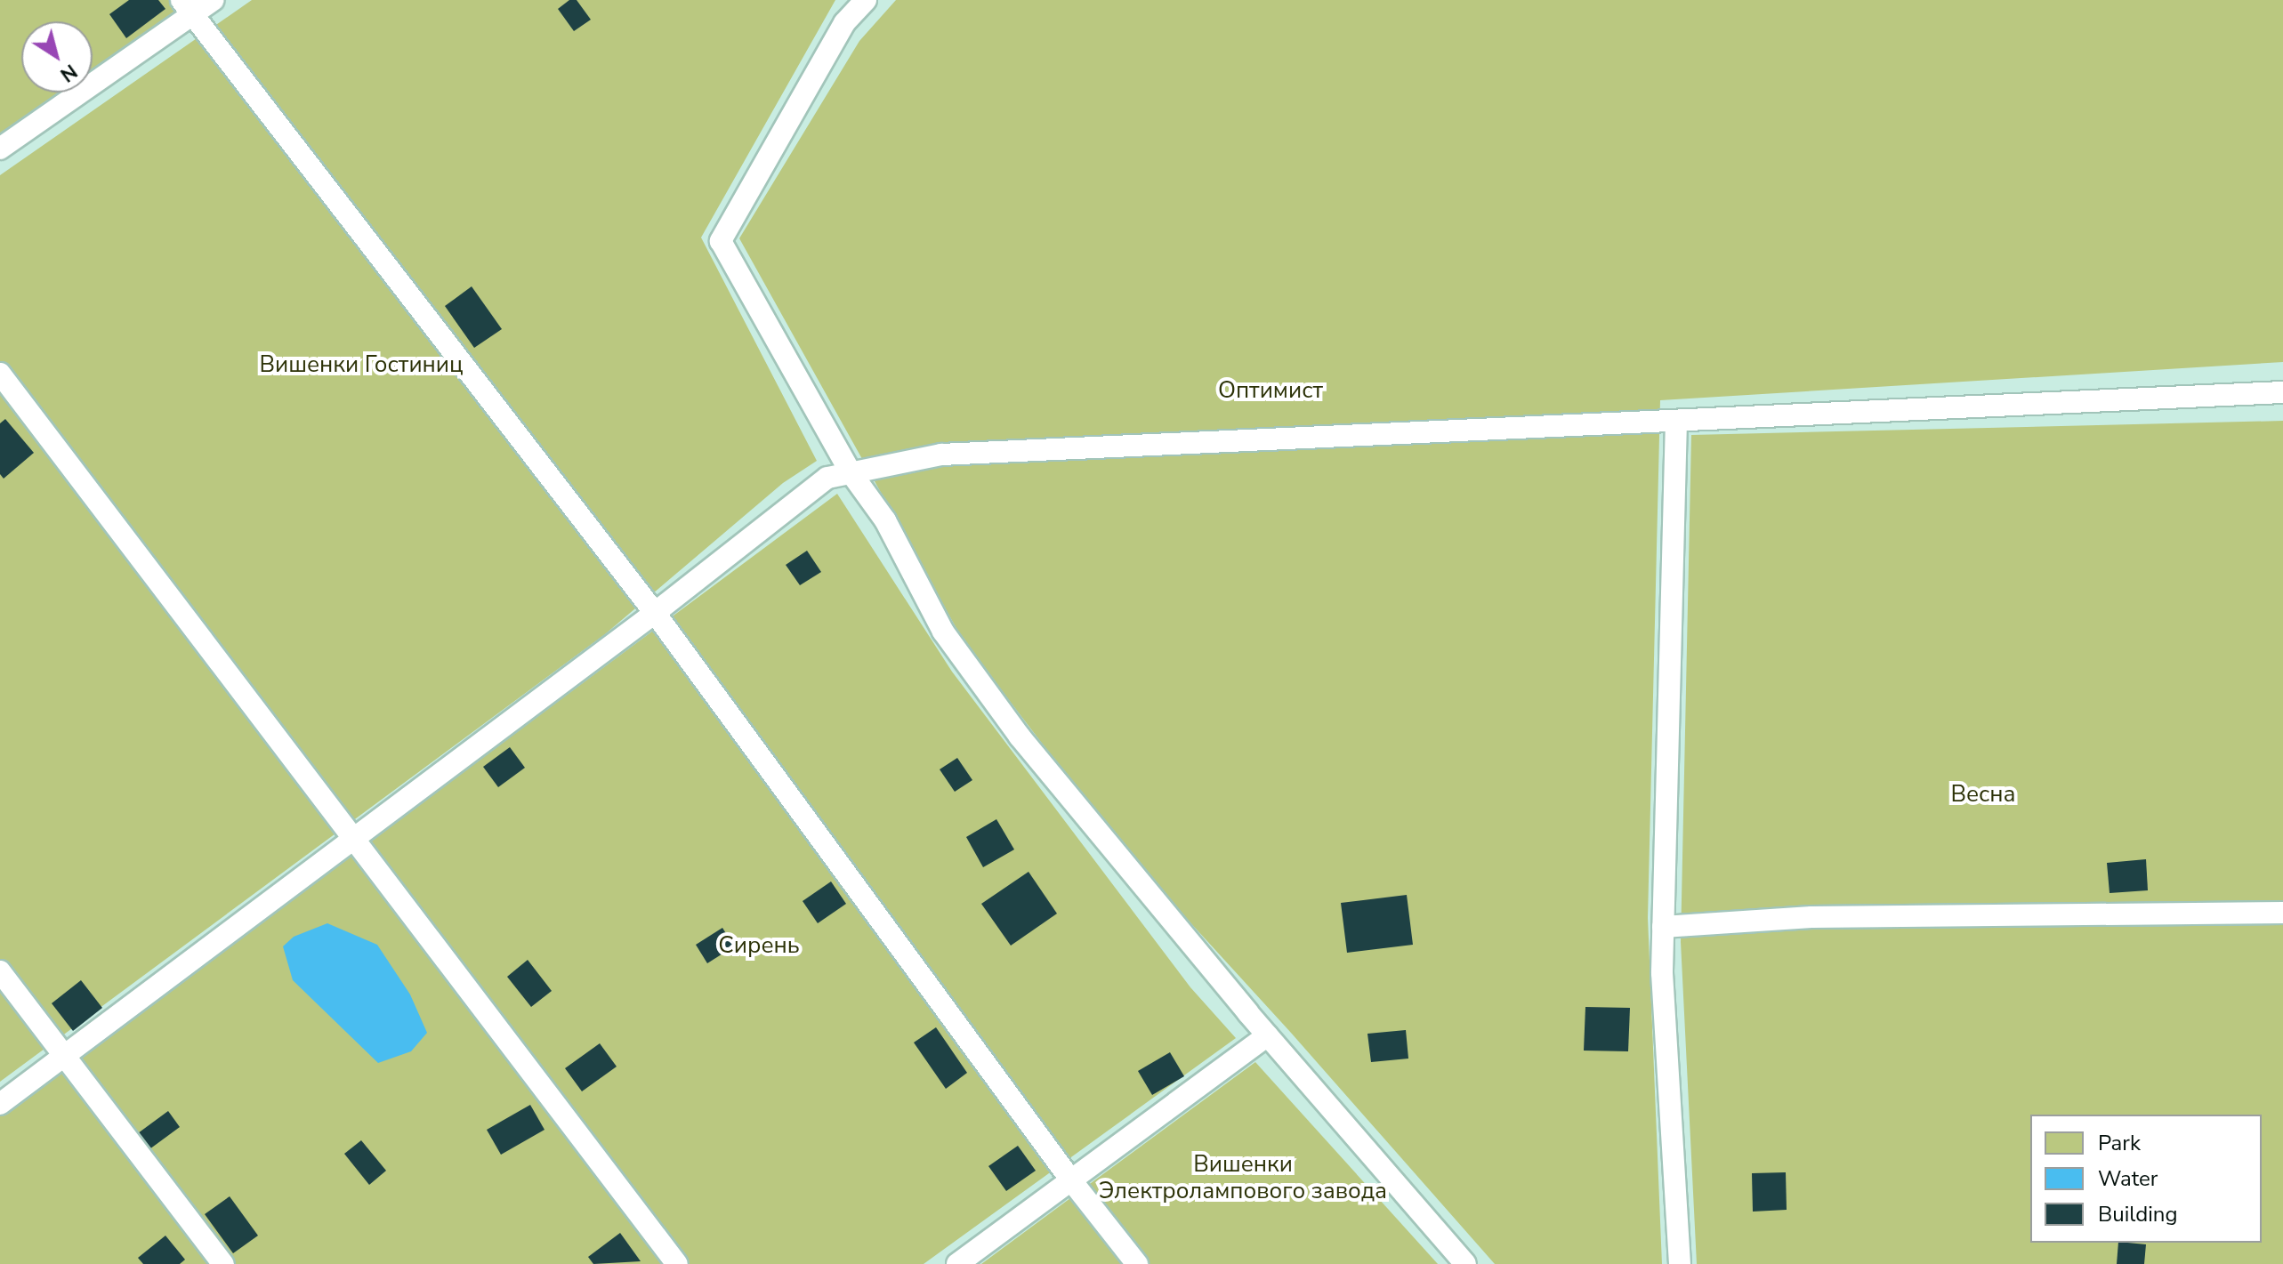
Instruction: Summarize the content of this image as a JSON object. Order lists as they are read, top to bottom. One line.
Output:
{"parks":["Вишенки Гостиниц","Оптимист","Весна","Сирень","Вишенки Электролампового завода"],"legend":["Park","Water","Building"],"north":"bottom right"}
